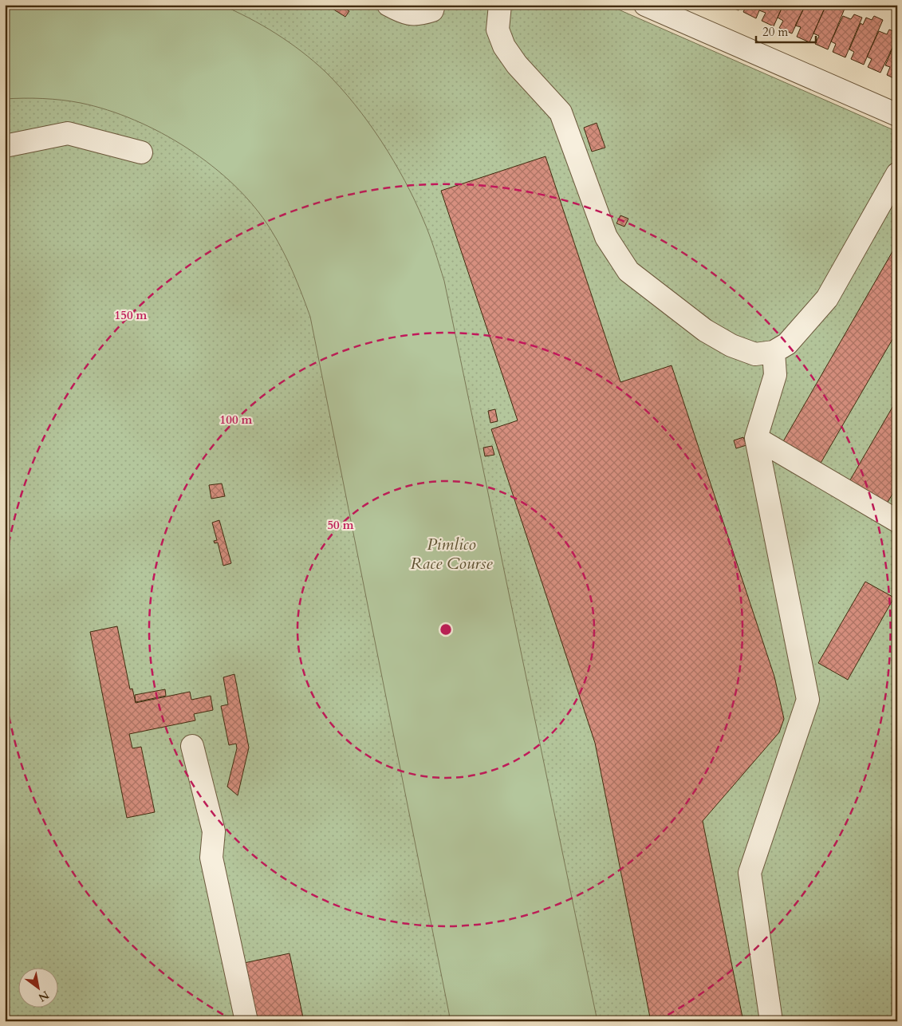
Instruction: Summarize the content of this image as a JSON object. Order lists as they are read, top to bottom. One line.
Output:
{"parks":["Pimlico Race Course"],"scale_bar":"20 m","north":"bottom right","rings":["150 m","100 m","50 m"]}
